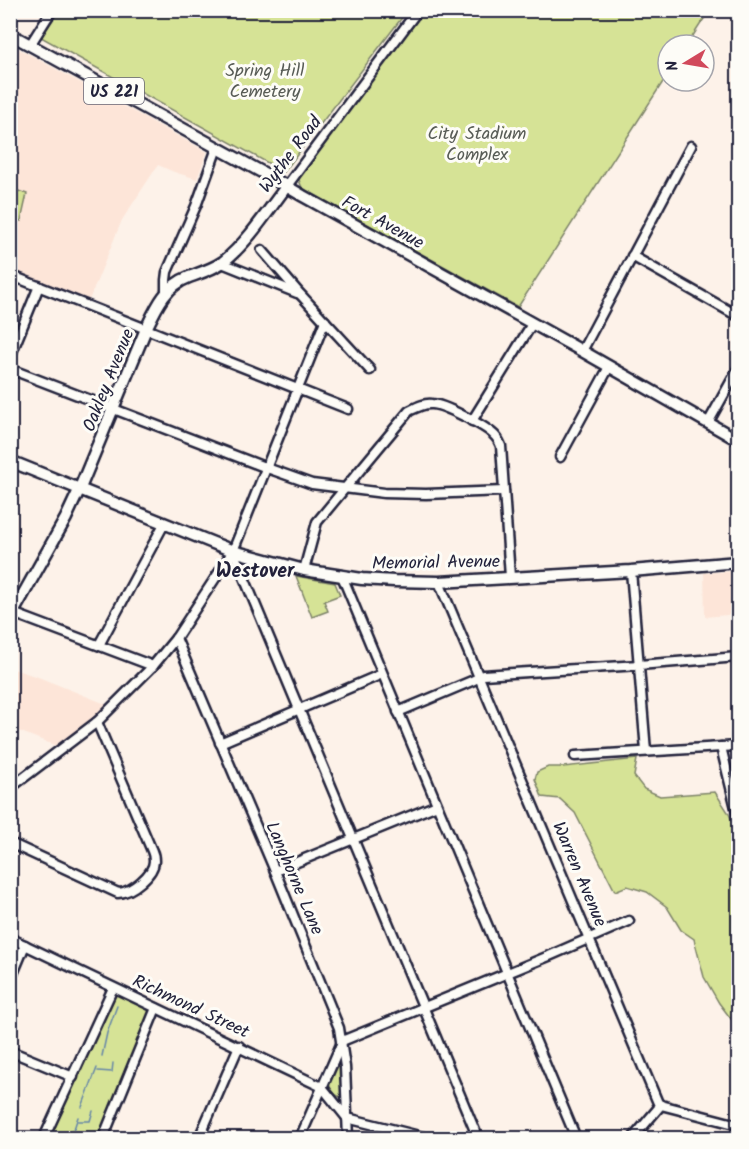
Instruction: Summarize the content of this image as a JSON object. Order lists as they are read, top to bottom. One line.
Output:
{"streets":{"main road":["US 221","Wythe Road","Fort Avenue","Oakley Avenue","Memorial Avenue"],"street":["Warren Avenue","Langhorne Lane","Richmond Street"]},"crossings":[["Wythe Road","Fort Avenue"],["Wythe Road","Oakley Avenue"],["Fort Avenue","Oakley Avenue"],["Oakley Avenue","Memorial Avenue"],["Memorial Avenue","Warren Avenue"],["Langhorne Lane","Richmond Street"]],"districts":["Westover"],"parks":["Spring Hill Cemetery","City Stadium Complex"],"north":"left"}
